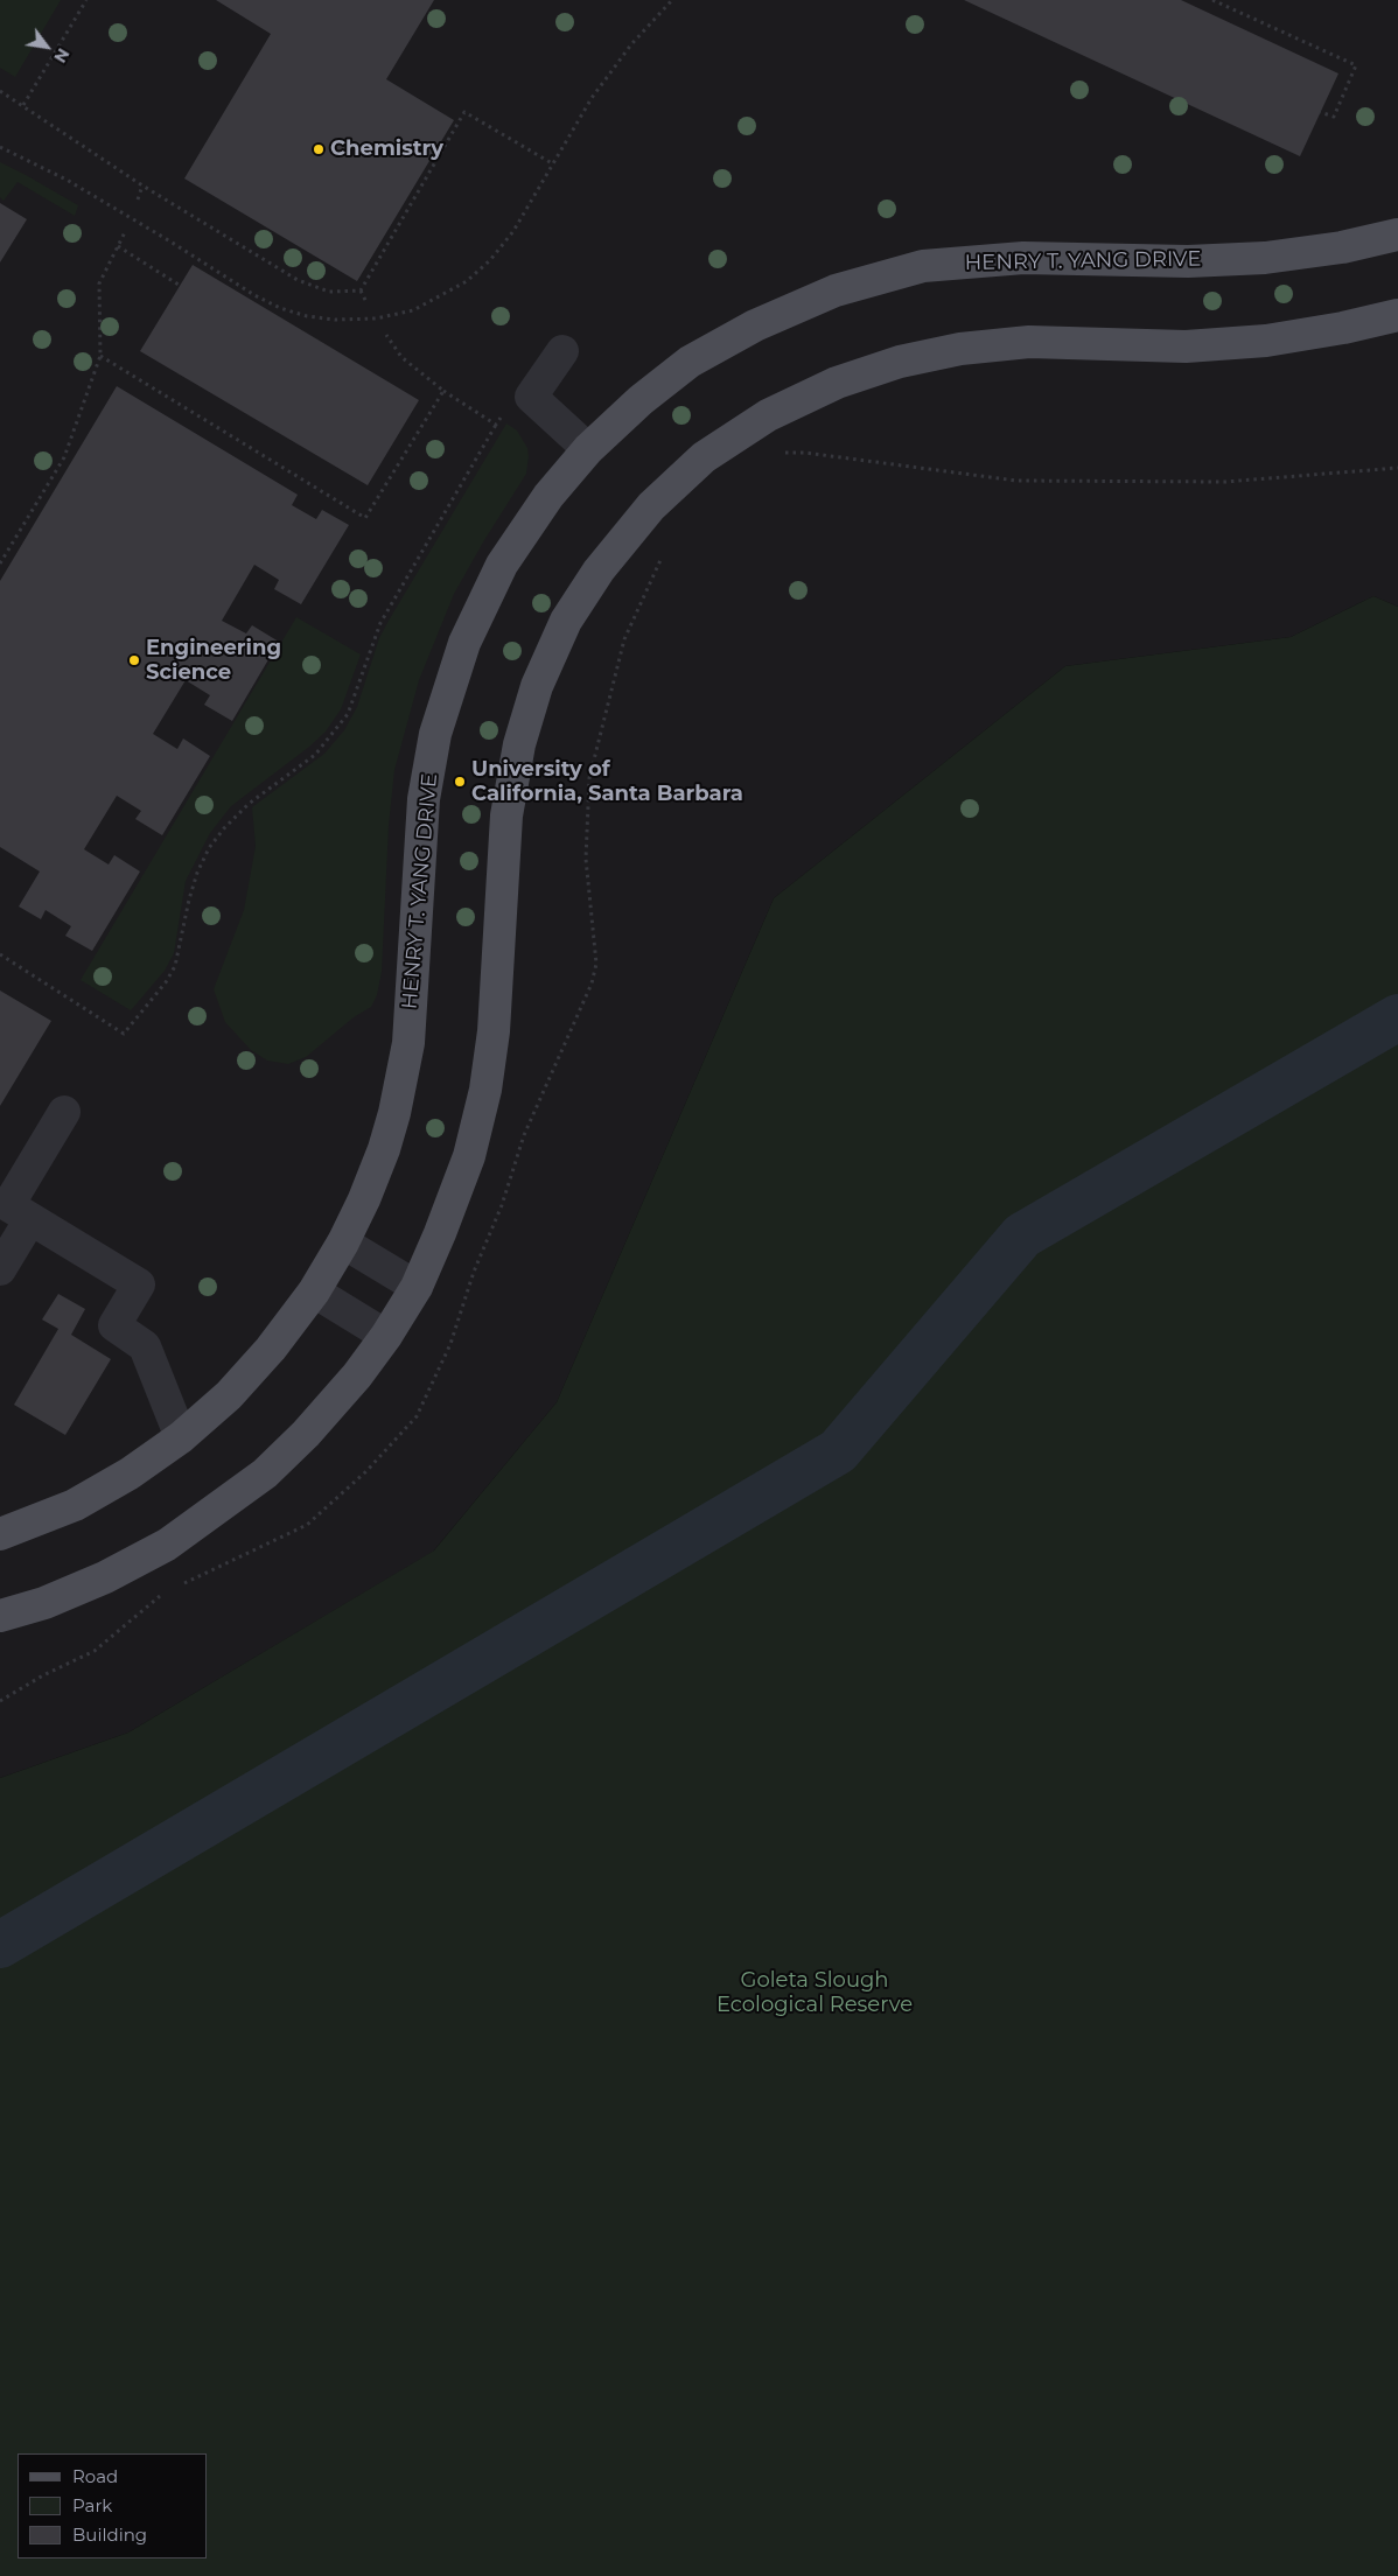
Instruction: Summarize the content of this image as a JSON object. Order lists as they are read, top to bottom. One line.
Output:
{"streets":{"main road":["HENRY T. YANG DRIVE"]},"parks":["Goleta Slough Ecological Reserve"],"places":["Chemistry","Engineering Science","University of California, Santa Barbara"],"legend":["Road","Park","Building"],"north":"bottom right"}
